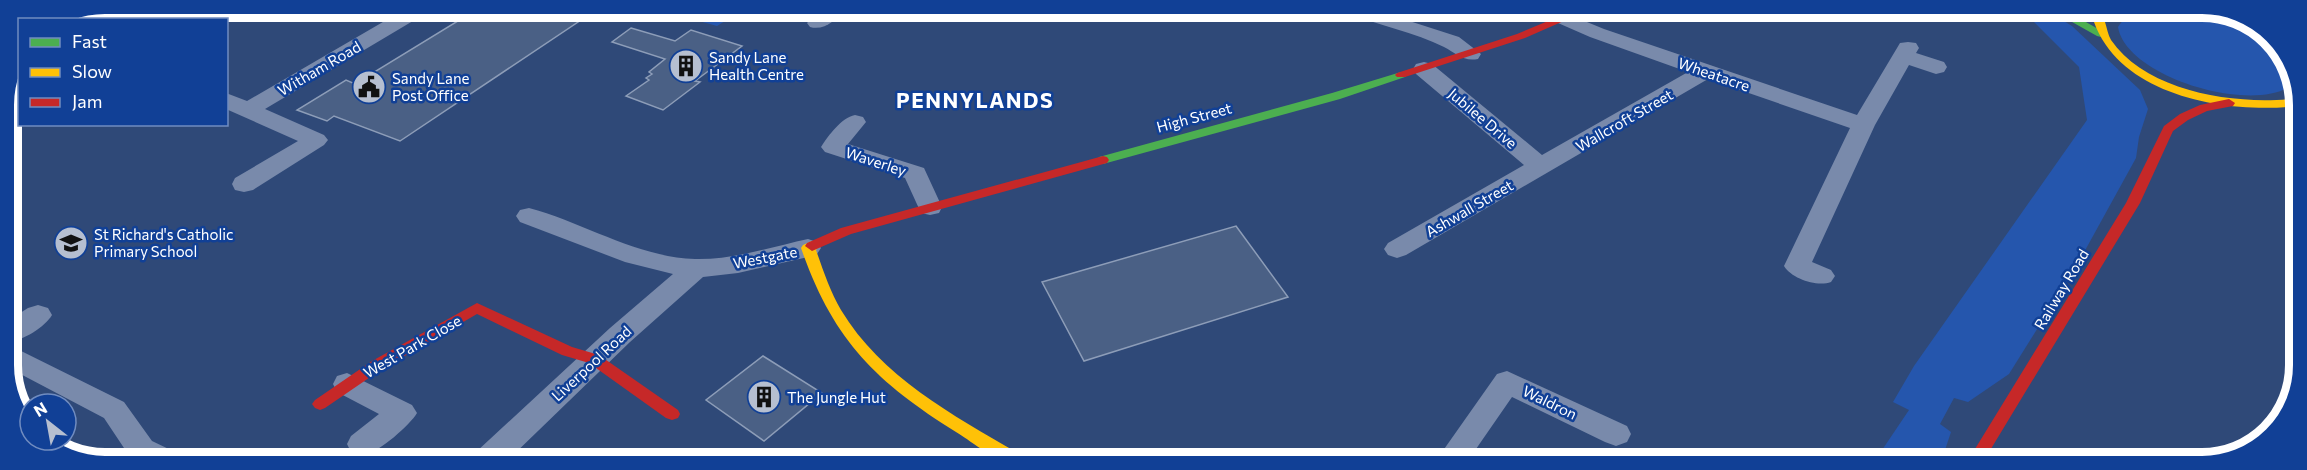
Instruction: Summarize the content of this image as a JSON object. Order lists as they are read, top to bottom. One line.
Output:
{"streets":{"street":["Witham Road","Wheatacre","High Street","Jubilee Drive","Wallcroft Street","Waverley","Ashwall Street","Westgate","Railway Road","West Park Close","Liverpool Road","Waldron"]},"crossings":[["Wheatacre","High Street"],["Wheatacre","Wallcroft Street"],["High Street","Jubilee Drive"],["High Street","Waverley"],["High Street","Westgate"],["Jubilee Drive","Wallcroft Street"],["Jubilee Drive","Ashwall Street"],["Wallcroft Street","Ashwall Street"],["Westgate","Liverpool Road"],["West Park Close","Liverpool Road"]],"districts":["PENNYLANDS"],"places":{"building":["Sandy Lane Health Centre","The Jungle Hut"],"public building":["Sandy Lane Post Office"],"school or university":["St Richard's Catholic Primary School"]},"legend":["Fast","Slow","Jam"],"north":"top left"}
